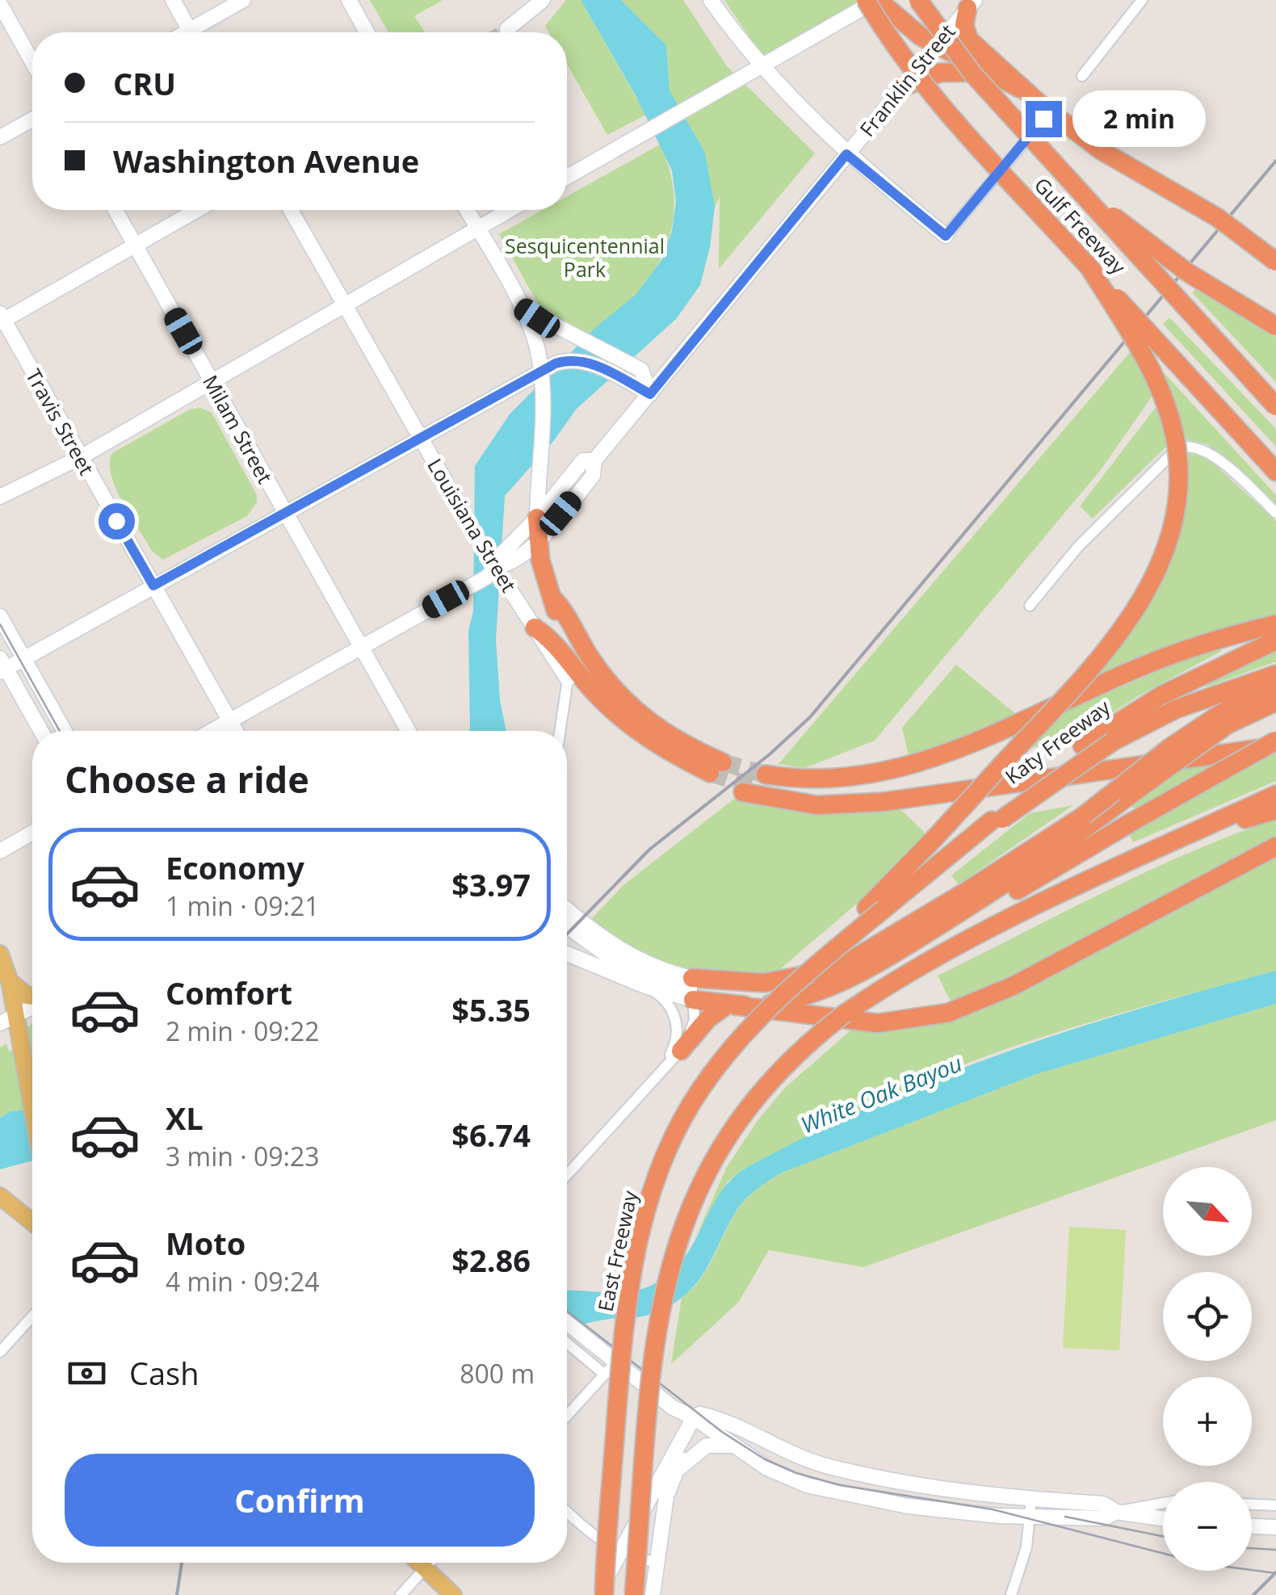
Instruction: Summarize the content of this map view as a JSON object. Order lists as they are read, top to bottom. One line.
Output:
{"streets":{"highway":["Gulf Freeway","Katy Freeway","East Freeway"],"main road":["Franklin Street","Travis Street","Milam Street","Louisiana Street"]},"crossings":[["Franklin Street","Travis Street"],["Franklin Street","Milam Street"],["Franklin Street","Louisiana Street"]],"water":["White Oak Bayou"],"parks":["Sesquicentennial Park"],"north":"bottom right","page":{"banner":["CRU","Washington Avenue"],"bubble":"2 min","heading":"Choose a ride","list":[{"name":"Economy","note":"1 min · 09:21","value":"$3.97"},{"name":"Comfort","note":"2 min · 09:22","value":"$5.35"},{"name":"XL","note":"3 min · 09:23","value":"$6.74"},{"name":"Moto","note":"4 min · 09:24","value":"$2.86"}],"map_buttons":["+","−"],"pay":["Cash","800 m"],"buttons":"Confirm"}}
